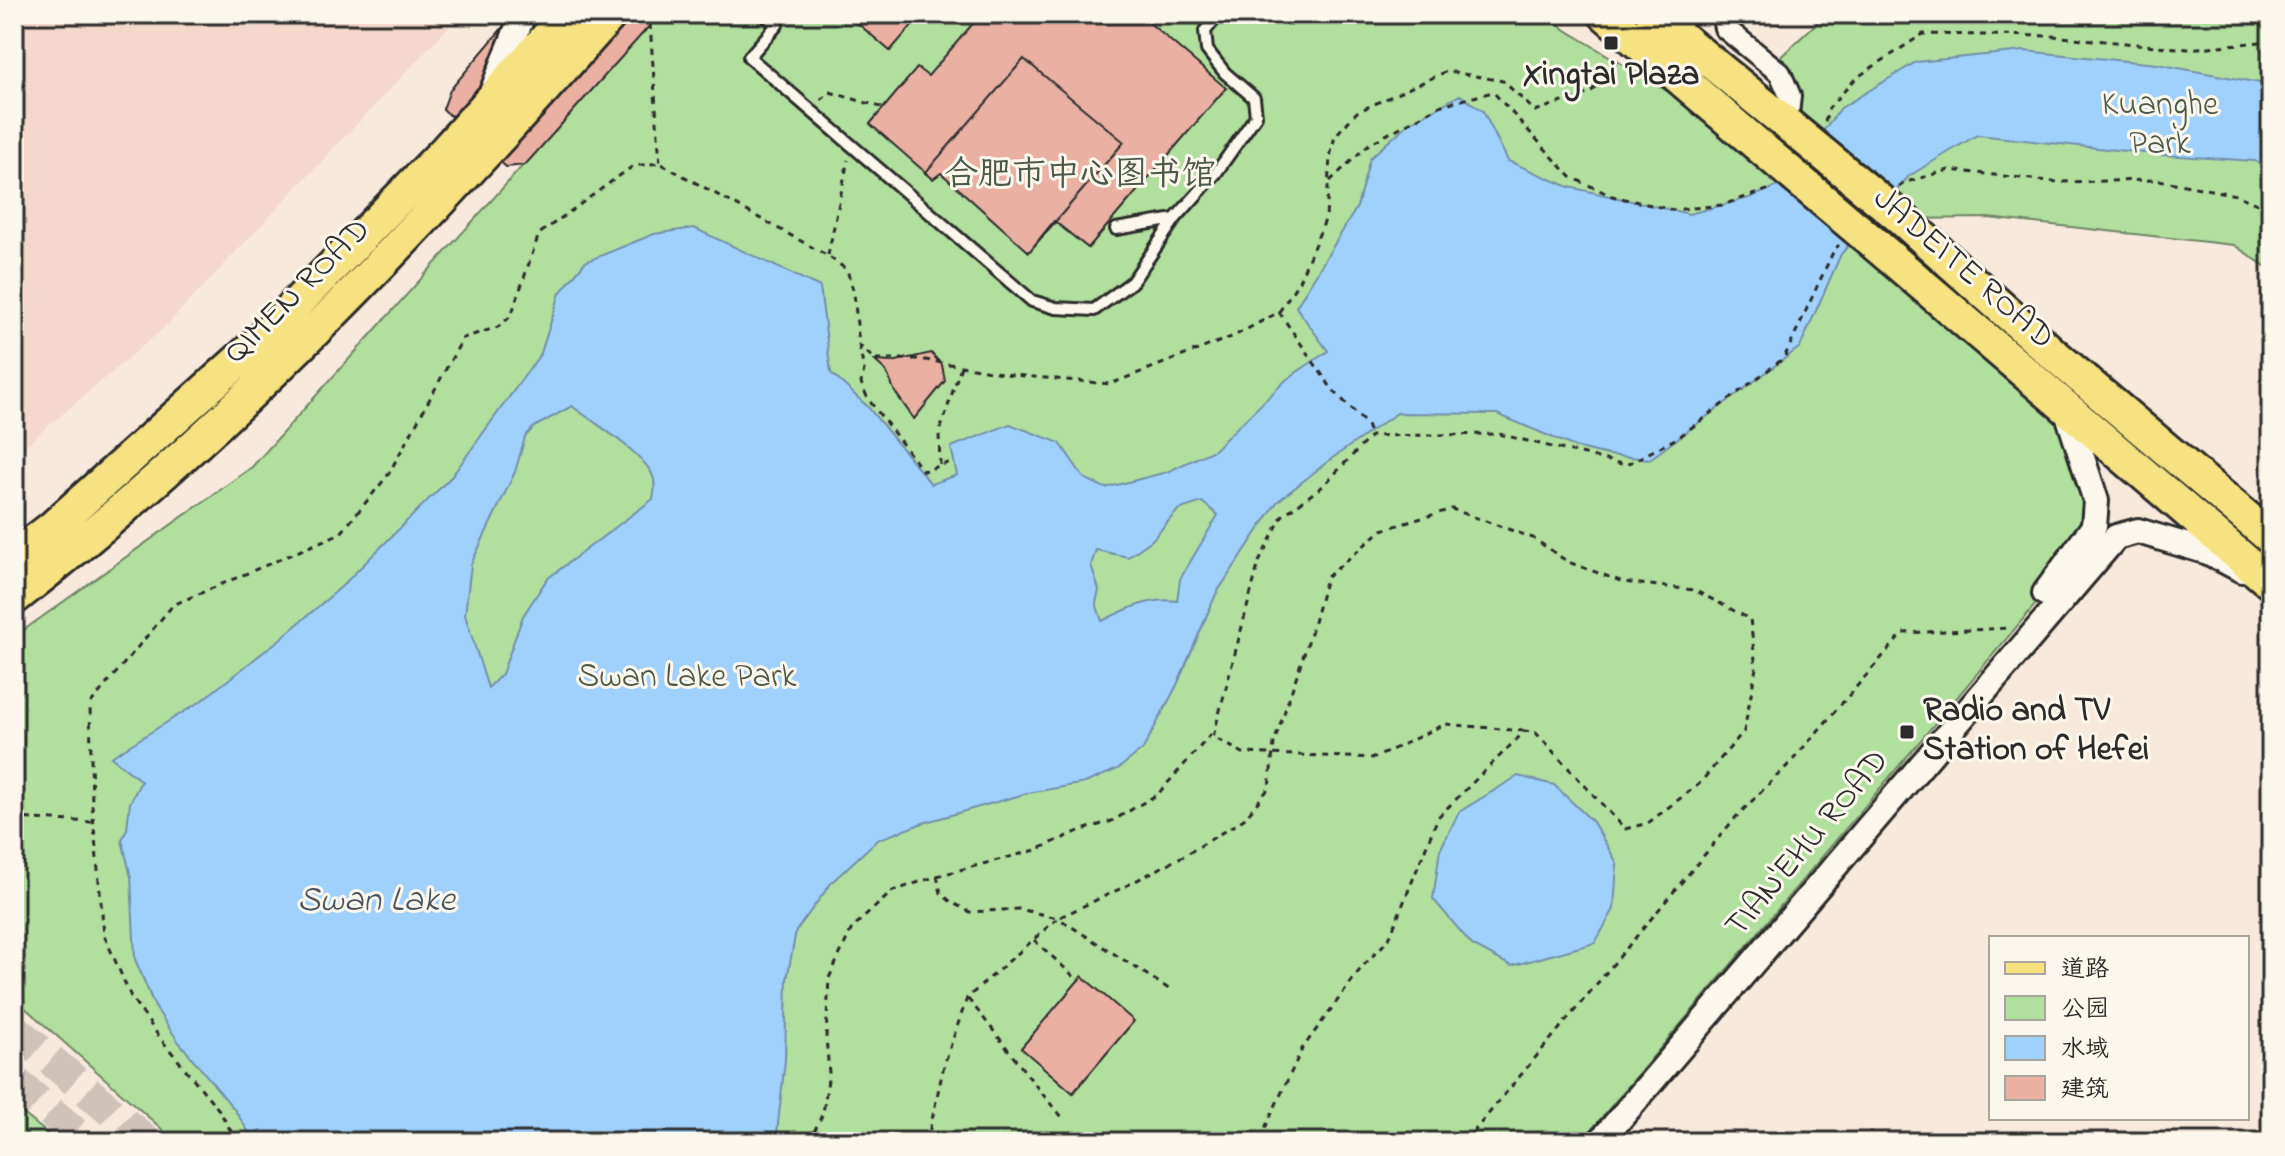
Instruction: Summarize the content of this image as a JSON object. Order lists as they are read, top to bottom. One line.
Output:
{"streets":{"main road":["JADEITE ROAD","QIMEN ROAD"],"street":["TIAN'EHU ROAD"]},"crossings":[["JADEITE ROAD","TIAN'EHU ROAD"]],"water":["Swan Lake"],"parks":["Kuanghe Park","合肥市中心图书馆","Swan Lake Park"],"places":{"transit":["Xingtai Plaza","Radio and TV Station of Hefei"]},"legend":["道路","公园","水域","建筑"]}
